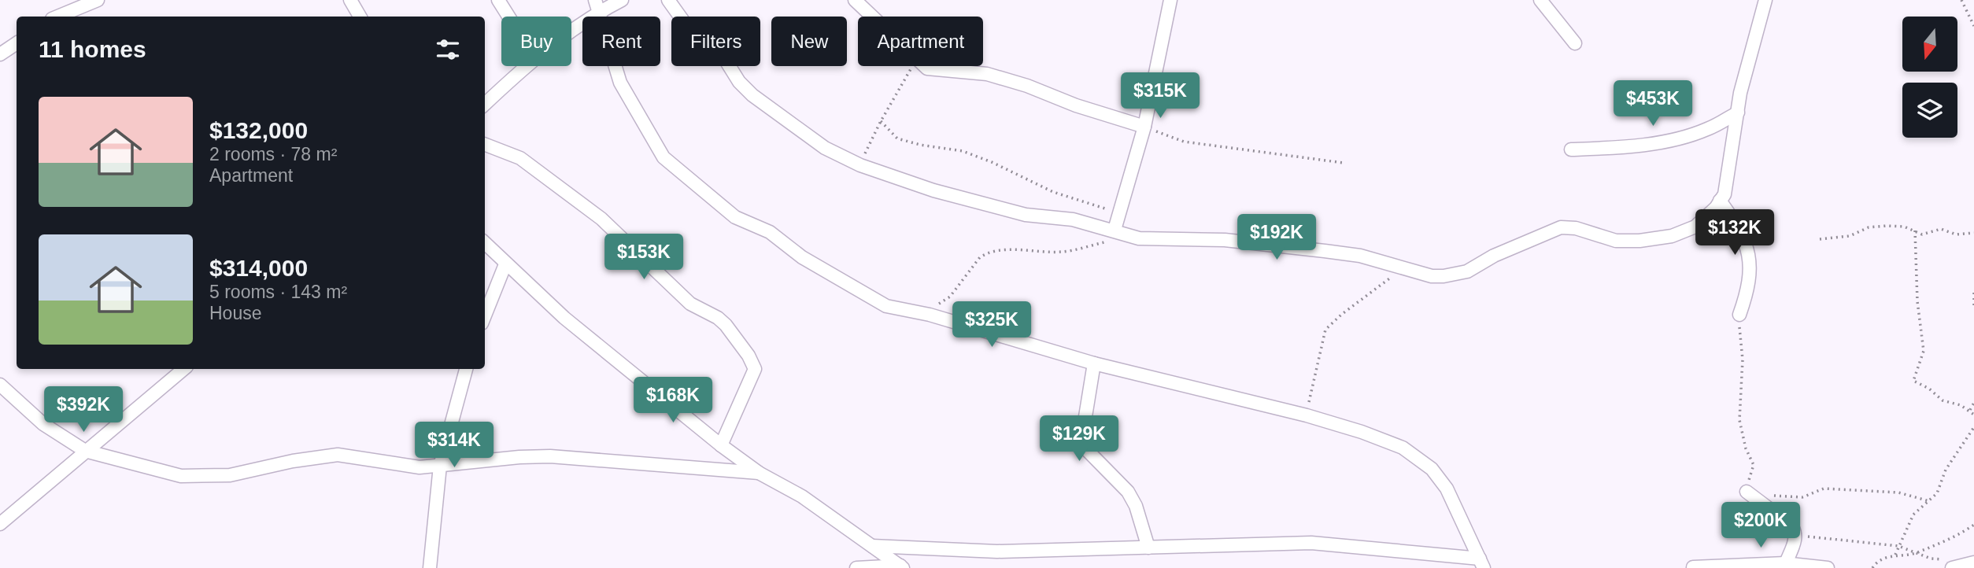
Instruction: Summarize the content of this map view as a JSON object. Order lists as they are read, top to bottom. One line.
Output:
{"north":"bottom","page":{"chip":["Buy","Rent","Filters","New","Apartment"],"heading":"11 homes","price":["$315K","$453K","$132K","$192K","$153K","$325K","$168K","$392K","$129K","$314K","$200K"],"list":[{"name":"$132,000","note":"2 rooms · 78 m² · Apartment"},{"name":"$314,000","note":"5 rooms · 143 m² · House"}]}}
